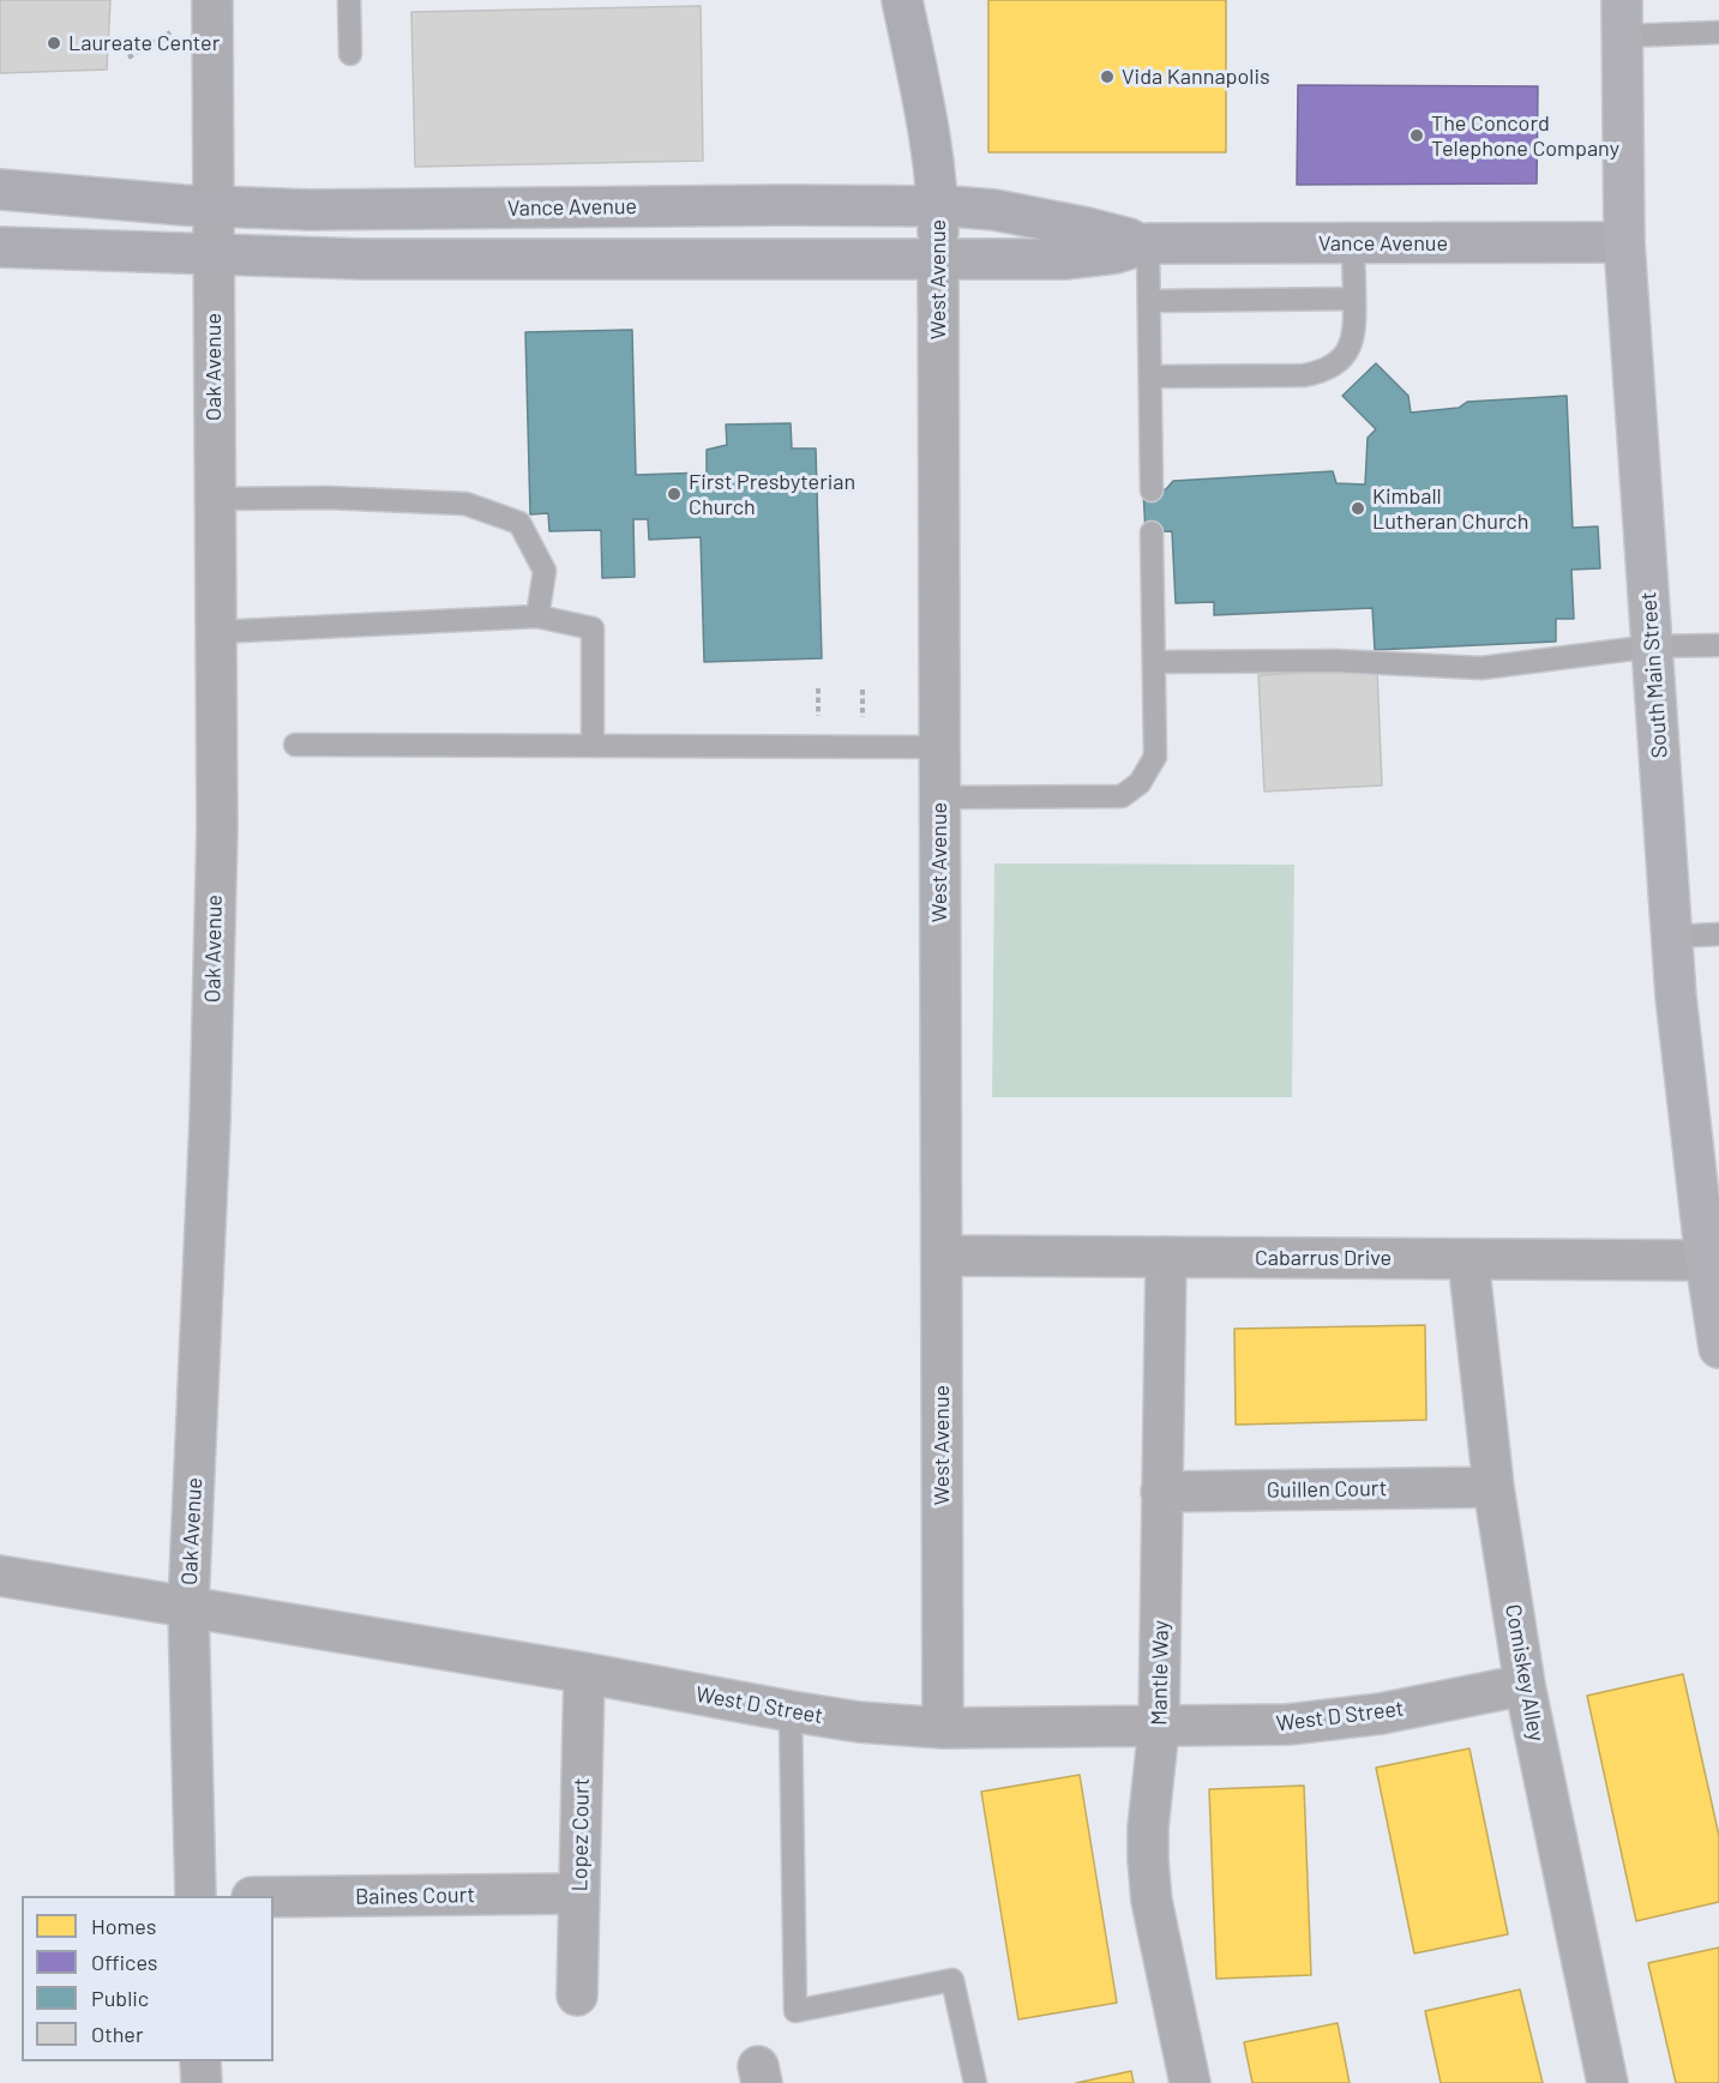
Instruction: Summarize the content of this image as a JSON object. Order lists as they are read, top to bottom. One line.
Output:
{"streets":{"main road":["South Main Street"],"street":["Vance Avenue","West Avenue","Oak Avenue","Cabarrus Drive","Guillen Court","Mantle Way","Comiskey Alley","West D Street","Lopez Court","Baines Court"]},"crossings":[["Vance Avenue","West Avenue"],["Vance Avenue","Oak Avenue"],["Vance Avenue","South Main Street"],["West Avenue","Cabarrus Drive"],["West Avenue","West D Street"],["Oak Avenue","West D Street"],["South Main Street","Cabarrus Drive"],["Cabarrus Drive","Mantle Way"],["Cabarrus Drive","Comiskey Alley"],["Guillen Court","Mantle Way"],["Guillen Court","Comiskey Alley"],["Mantle Way","West D Street"],["Comiskey Alley","West D Street"],["West D Street","Lopez Court"],["Lopez Court","Baines Court"]],"places":["Laureate Center","Vida Kannapolis","The Concord Telephone Company","First Presbyterian Church","Kimball Lutheran Church"],"legend":["Homes","Offices","Public","Other"]}
